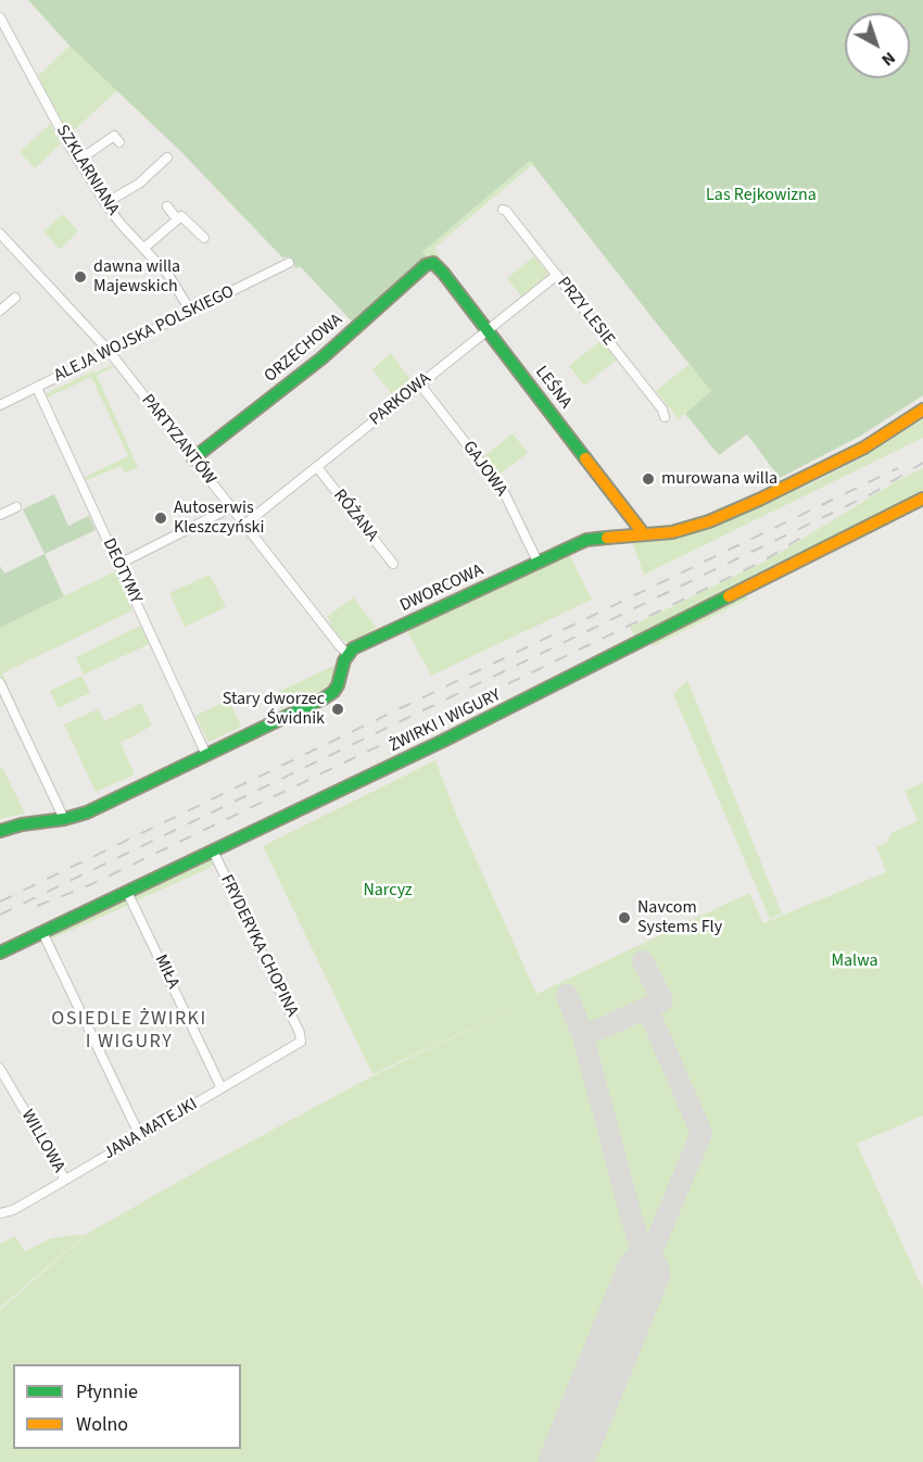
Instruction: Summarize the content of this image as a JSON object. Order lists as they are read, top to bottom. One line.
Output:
{"streets":{"street":["SZKLARNIANA","PRZY LESIE","ALEJA WOJSKA POLSKIEGO","ORZECHOWA","LEŚNA","PARKOWA","PARTYZANTÓW","GAJOWA","RÓŻANA","DEOTYMY","DWORCOWA","ŻWIRKI I WIGURY","FRYDERYKA CHOPINA","MIŁA","JANA MATEJKI","WILLOWA"]},"crossings":[["SZKLARNIANA","ALEJA WOJSKA POLSKIEGO"],["PRZY LESIE","PARKOWA"],["ALEJA WOJSKA POLSKIEGO","PARTYZANTÓW"],["ALEJA WOJSKA POLSKIEGO","DEOTYMY"],["ORZECHOWA","LEŚNA"],["ORZECHOWA","PARTYZANTÓW"],["LEŚNA","PARKOWA"],["LEŚNA","DWORCOWA"],["PARKOWA","PARTYZANTÓW"],["PARKOWA","GAJOWA"],["PARKOWA","RÓŻANA"],["PARTYZANTÓW","DWORCOWA"],["GAJOWA","DWORCOWA"],["ŻWIRKI I WIGURY","FRYDERYKA CHOPINA"],["ŻWIRKI I WIGURY","MIŁA"],["FRYDERYKA CHOPINA","JANA MATEJKI"],["MIŁA","JANA MATEJKI"],["JANA MATEJKI","WILLOWA"]],"districts":["OSIEDLE ŻWIRKI I WIGURY"],"parks":["Las Rejkowizna","Narcyz","Malwa"],"places":["dawna willa Majewskich","murowana willa","Autoserwis Kleszczyński","Stary dworzec Świdnik","Navcom Systems Fly"],"legend":["Płynnie","Wolno"],"north":"bottom right"}
